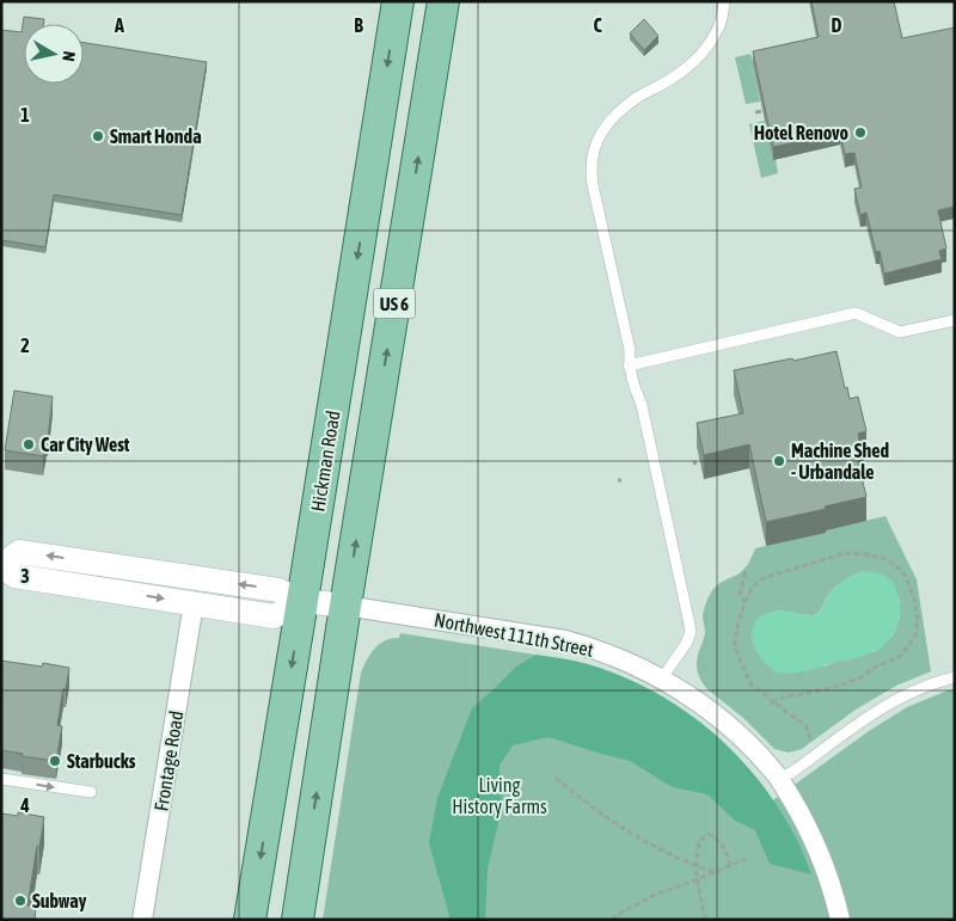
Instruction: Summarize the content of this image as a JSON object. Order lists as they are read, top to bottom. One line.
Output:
{"streets":{"main road":["US 6","Hickman Road"],"street":["Northwest 111th Street","Frontage Road"]},"crossings":[["US 6","Northwest 111th Street"],["Hickman Road","Northwest 111th Street"],["Northwest 111th Street","Frontage Road"]],"parks":["Living History Farms"],"places":["Hotel Renovo","Smart Honda","Car City West","Machine Shed - Urbandale","Starbucks","Subway"],"north":"right","grid":{"columns":["A","B","C","D"],"rows":["1","2","3","4"]}}
